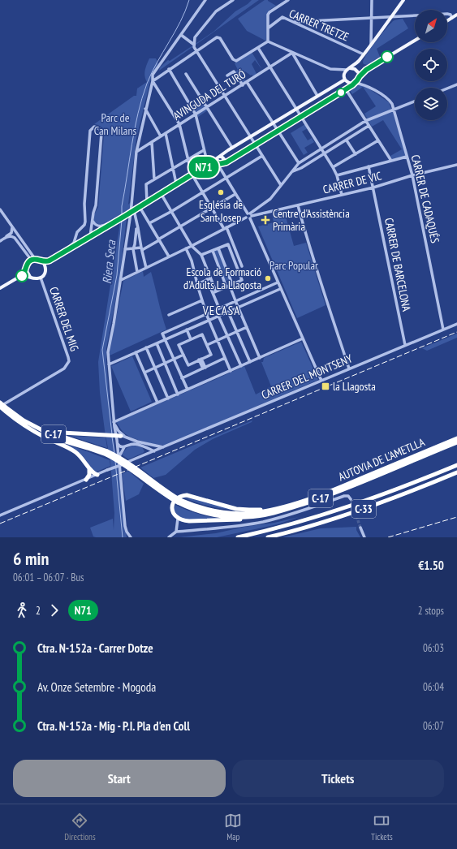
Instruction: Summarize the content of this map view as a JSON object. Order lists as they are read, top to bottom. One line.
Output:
{"streets":{"highway":["C-17","AUTOVIA DE L'AMETLLA","C-33"],"street":["CARRER TRETZE","AVINGUDA DEL TURÓ","CARRER DE VIC","CARRER DE CADAQUÉS","CARRER DE BARCELONA","CARRER DEL MIG","CARRER DEL MONTSENY"]},"crossings":[["CARRER DE VIC","CARRER DE CADAQUÉS"],["CARRER DE VIC","CARRER DE BARCELONA"],["CARRER DE CADAQUÉS","CARRER DEL MONTSENY"],["CARRER DE BARCELONA","CARRER DEL MONTSENY"],["CARRER DEL MIG","C-17"],["C-17","AUTOVIA DE L'AMETLLA"]],"districts":["VECASA"],"water":["Riera Seca"],"parks":["Parc de Can Milans","Parc Popular"],"places":{"other":["Església de Sant Josep","Escola de Formació d'Adults La Llagosta"],"health":["Centre d'Assistència Primària"],"transit":["la Llagosta"]},"lines":["bus line N71"],"north":"top right","page":{"on_map":"N71","heading":["6 min","06:01 – 06:07 · Bus","€1.50"],"legs":["2","N71","2 stops"],"list":[{"name":"Ctra. N-152a - Carrer Dotze","value":"06:03"},{"name":"Av. Onze Setembre - Mogoda","value":"06:04"},{"name":"Ctra. N-152a - Mig - P.I. Pla d'en Coll","value":"06:07"}],"buttons":["Start","Tickets"],"tabs":["Directions","Map","Tickets"]}}
